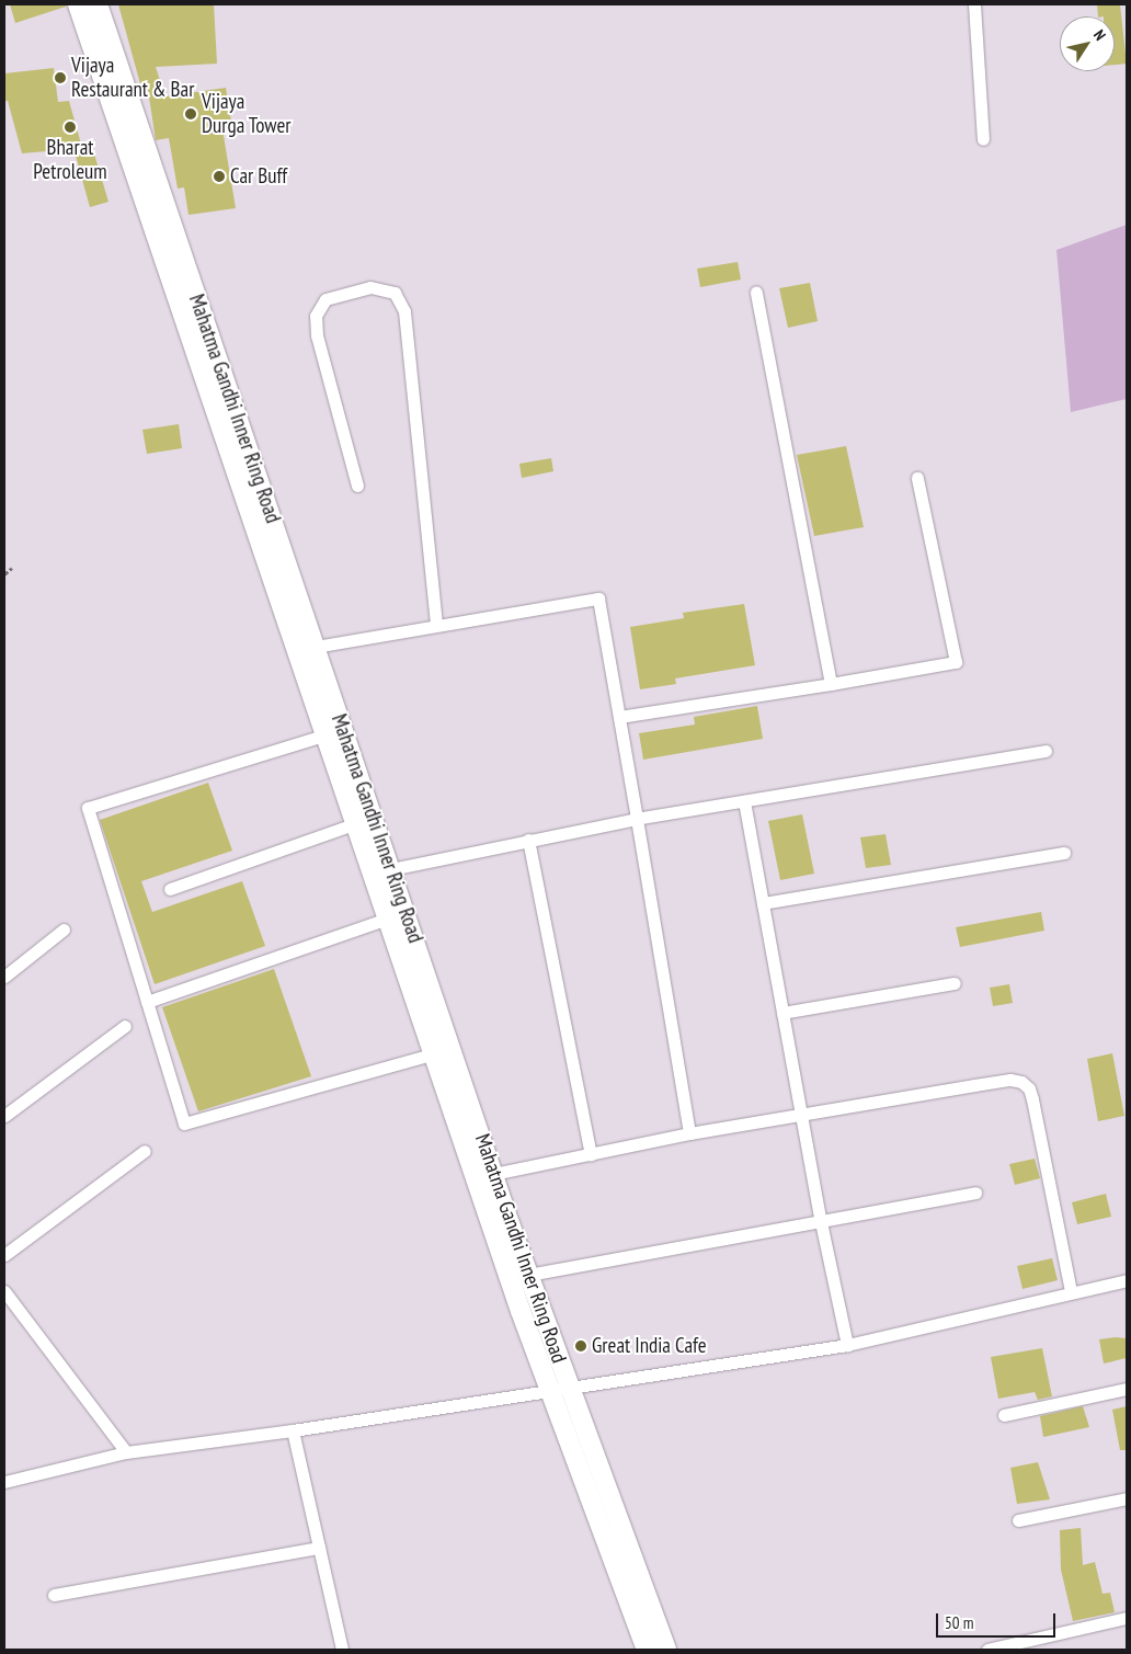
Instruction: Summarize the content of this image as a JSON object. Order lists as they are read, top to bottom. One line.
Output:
{"streets":{"main road":["Mahatma Gandhi Inner Ring Road"]},"places":["Vijaya Restaurant & Bar","Vijaya Durga Tower","Bharat Petroleum","Car Buff","Great India Cafe"],"scale_bar":"50 m","north":"top right"}
